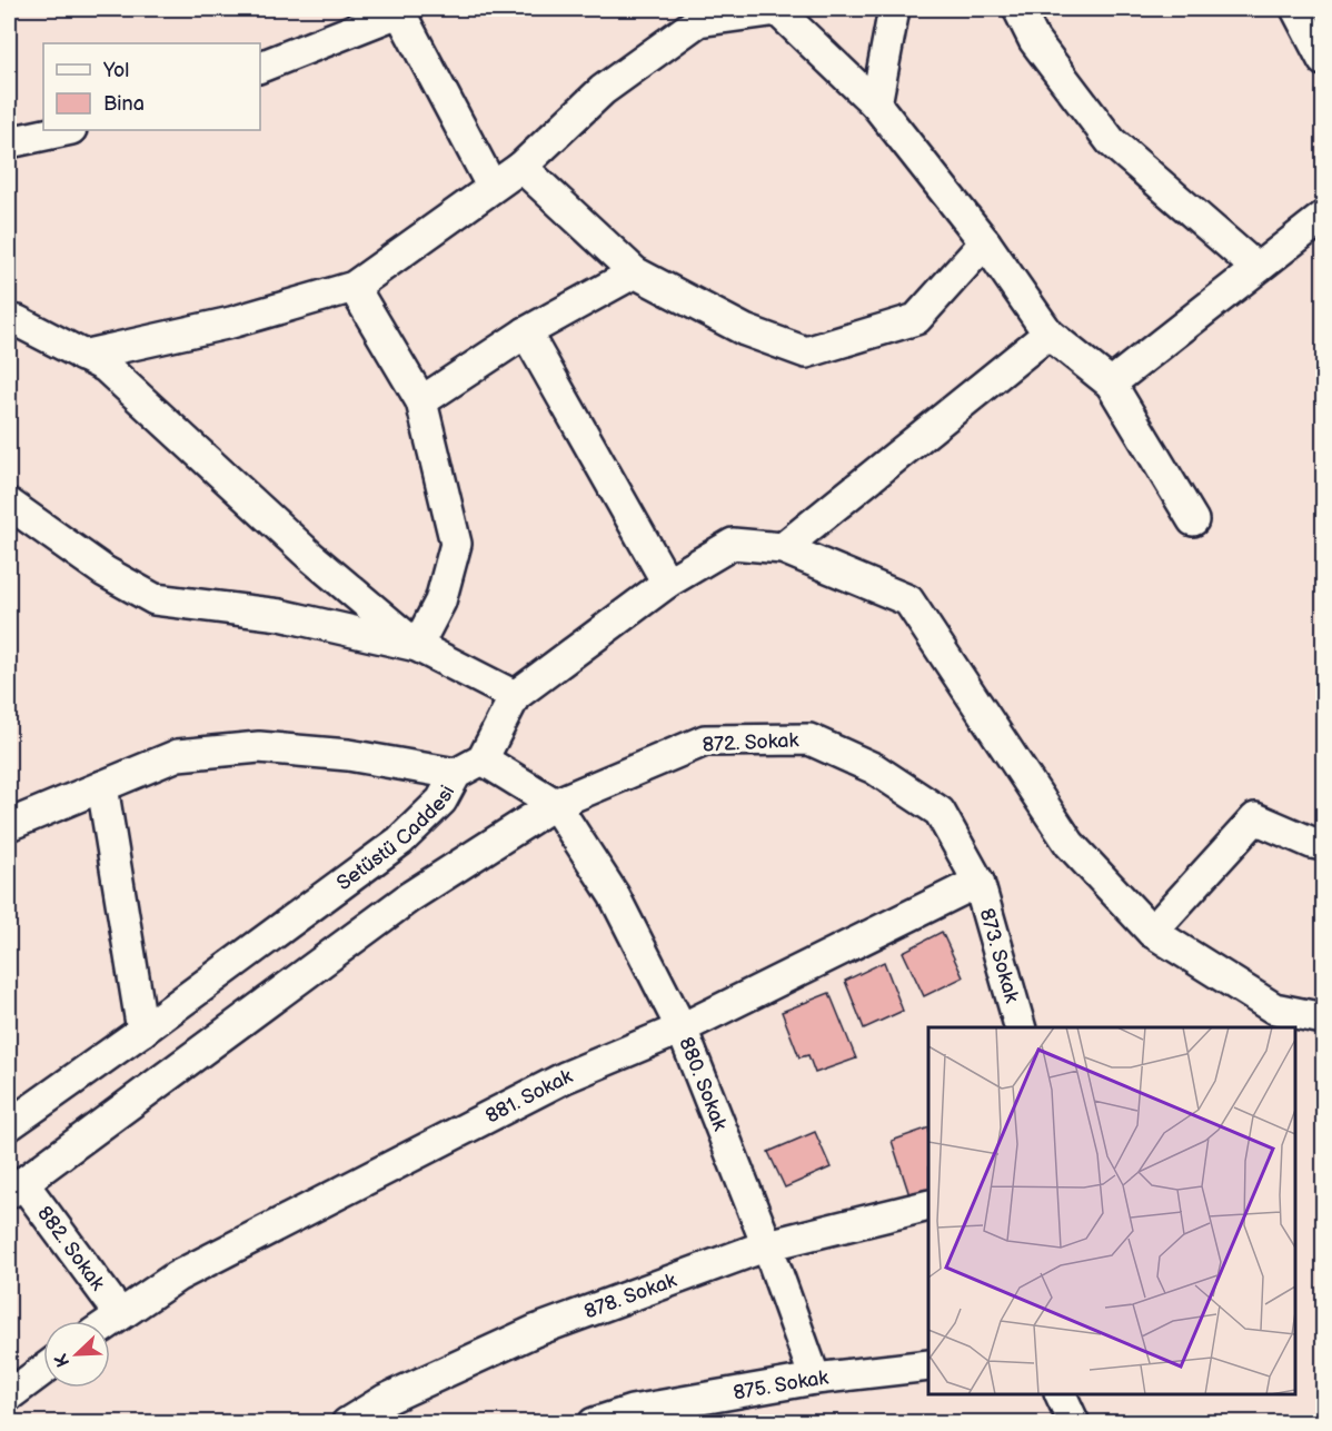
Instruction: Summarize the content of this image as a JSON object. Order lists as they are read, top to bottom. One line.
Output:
{"streets":{"street":["872. Sokak","Setüstü Caddesi","873. Sokak","880. Sokak","881. Sokak","882. Sokak","878. Sokak","875. Sokak"]},"crossings":[["872. Sokak","873. Sokak"],["872. Sokak","880. Sokak"],["872. Sokak","881. Sokak"],["872. Sokak","882. Sokak"],["873. Sokak","881. Sokak"],["880. Sokak","881. Sokak"],["880. Sokak","878. Sokak"],["880. Sokak","875. Sokak"],["881. Sokak","882. Sokak"]],"legend":["Yol","Bina"],"north":"bottom left"}
